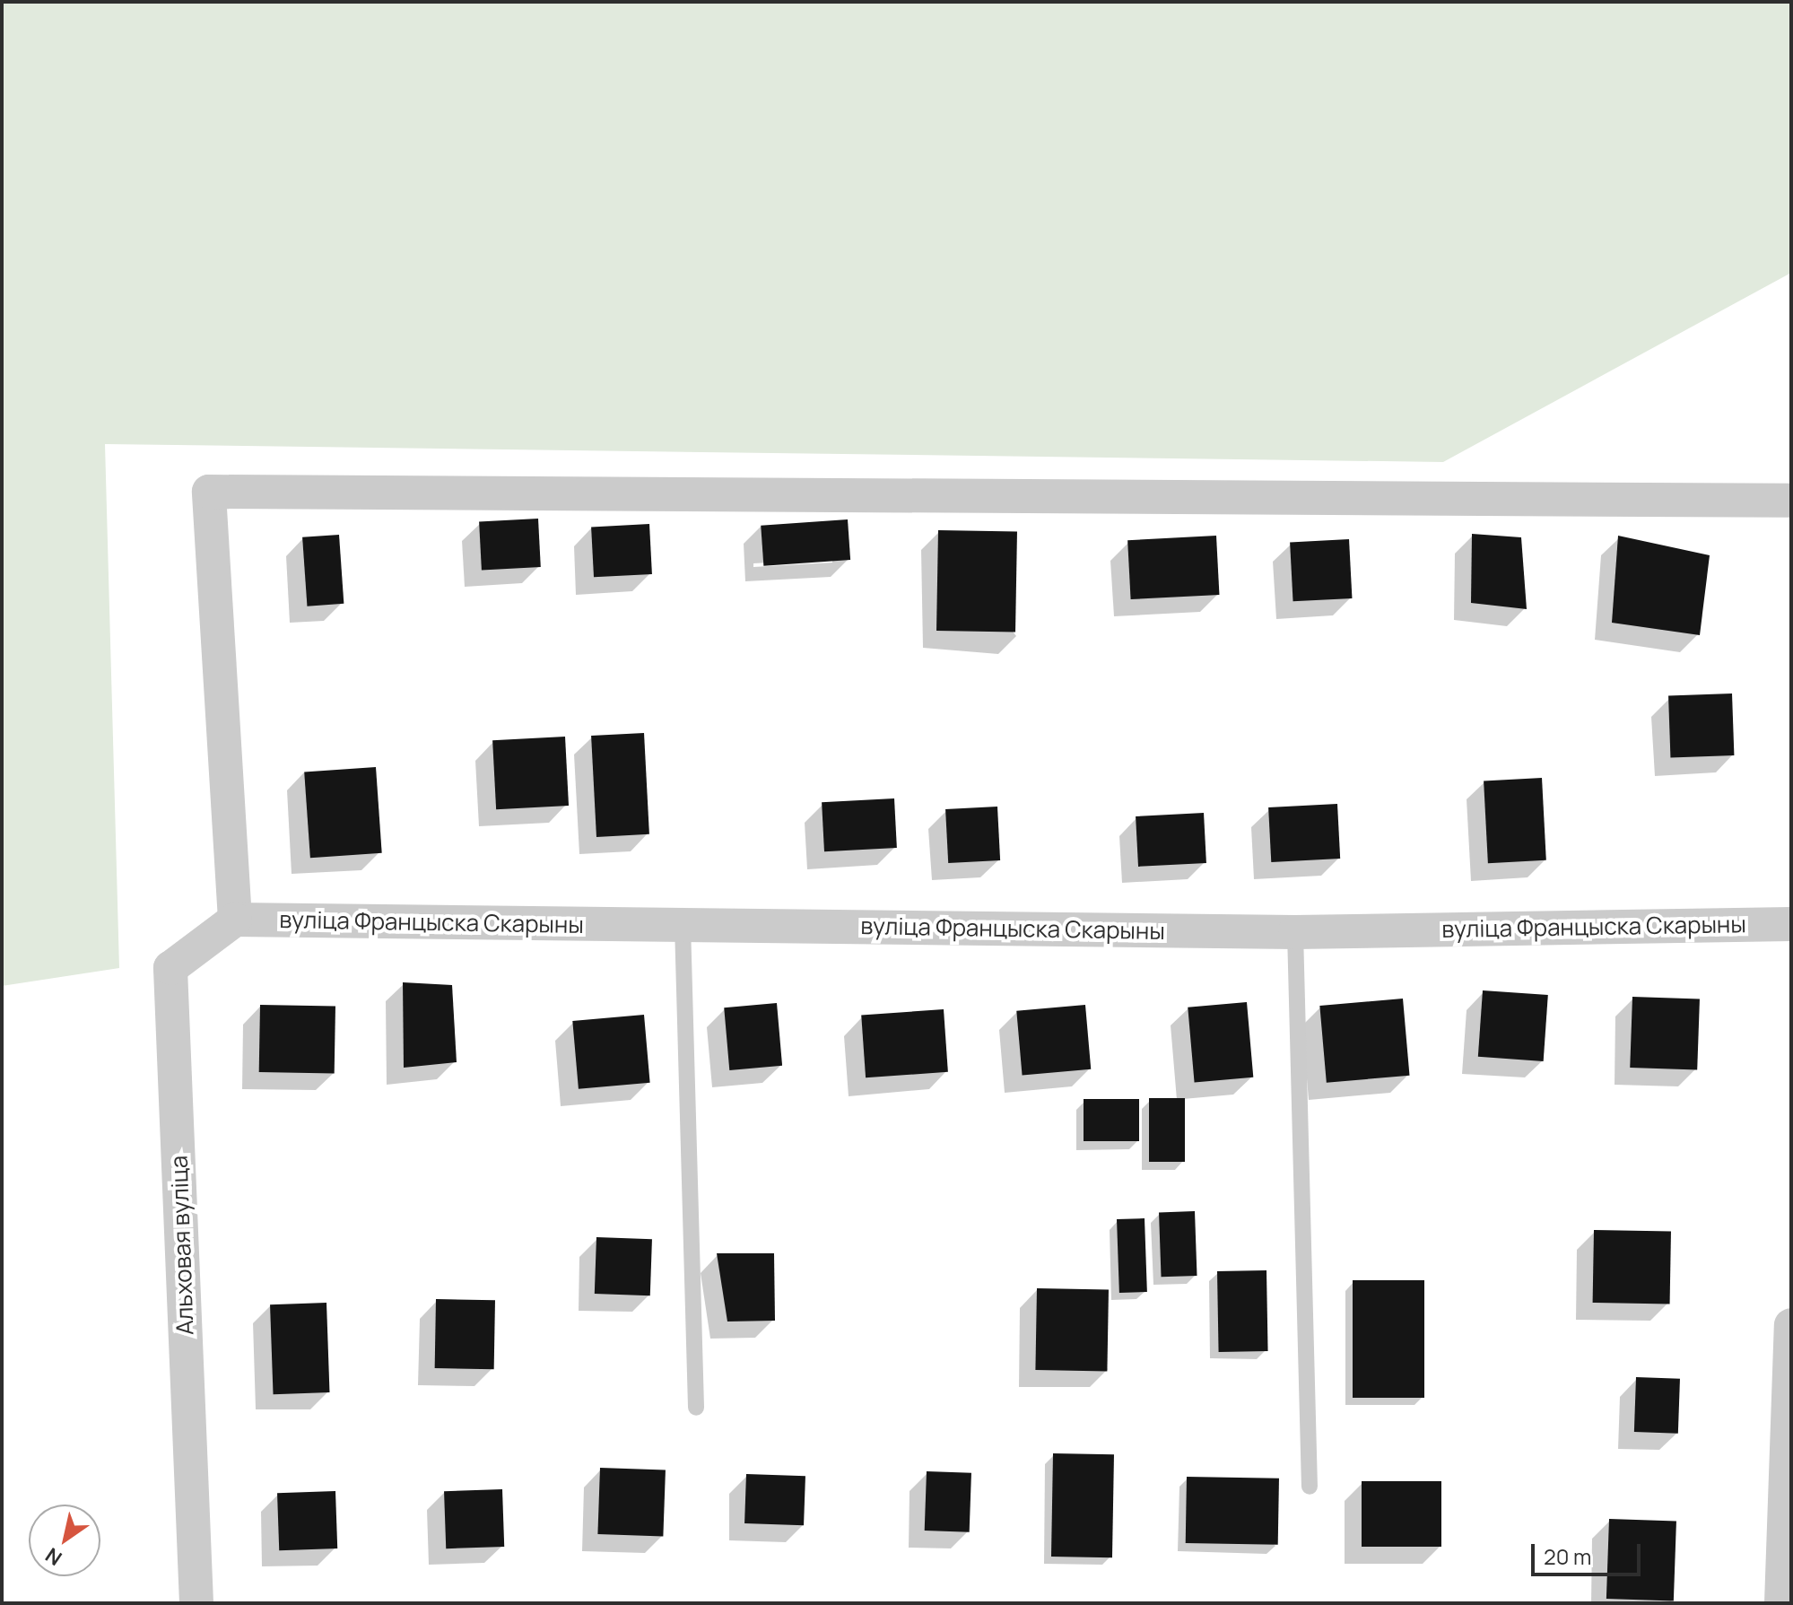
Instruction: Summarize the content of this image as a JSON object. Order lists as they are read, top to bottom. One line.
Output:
{"streets":{"street":["вуліца Францыска Скарыны","Альховая вуліца"]},"crossings":[["вуліца Францыска Скарыны","Альховая вуліца"]],"scale_bar":"20 m","north":"bottom left"}
